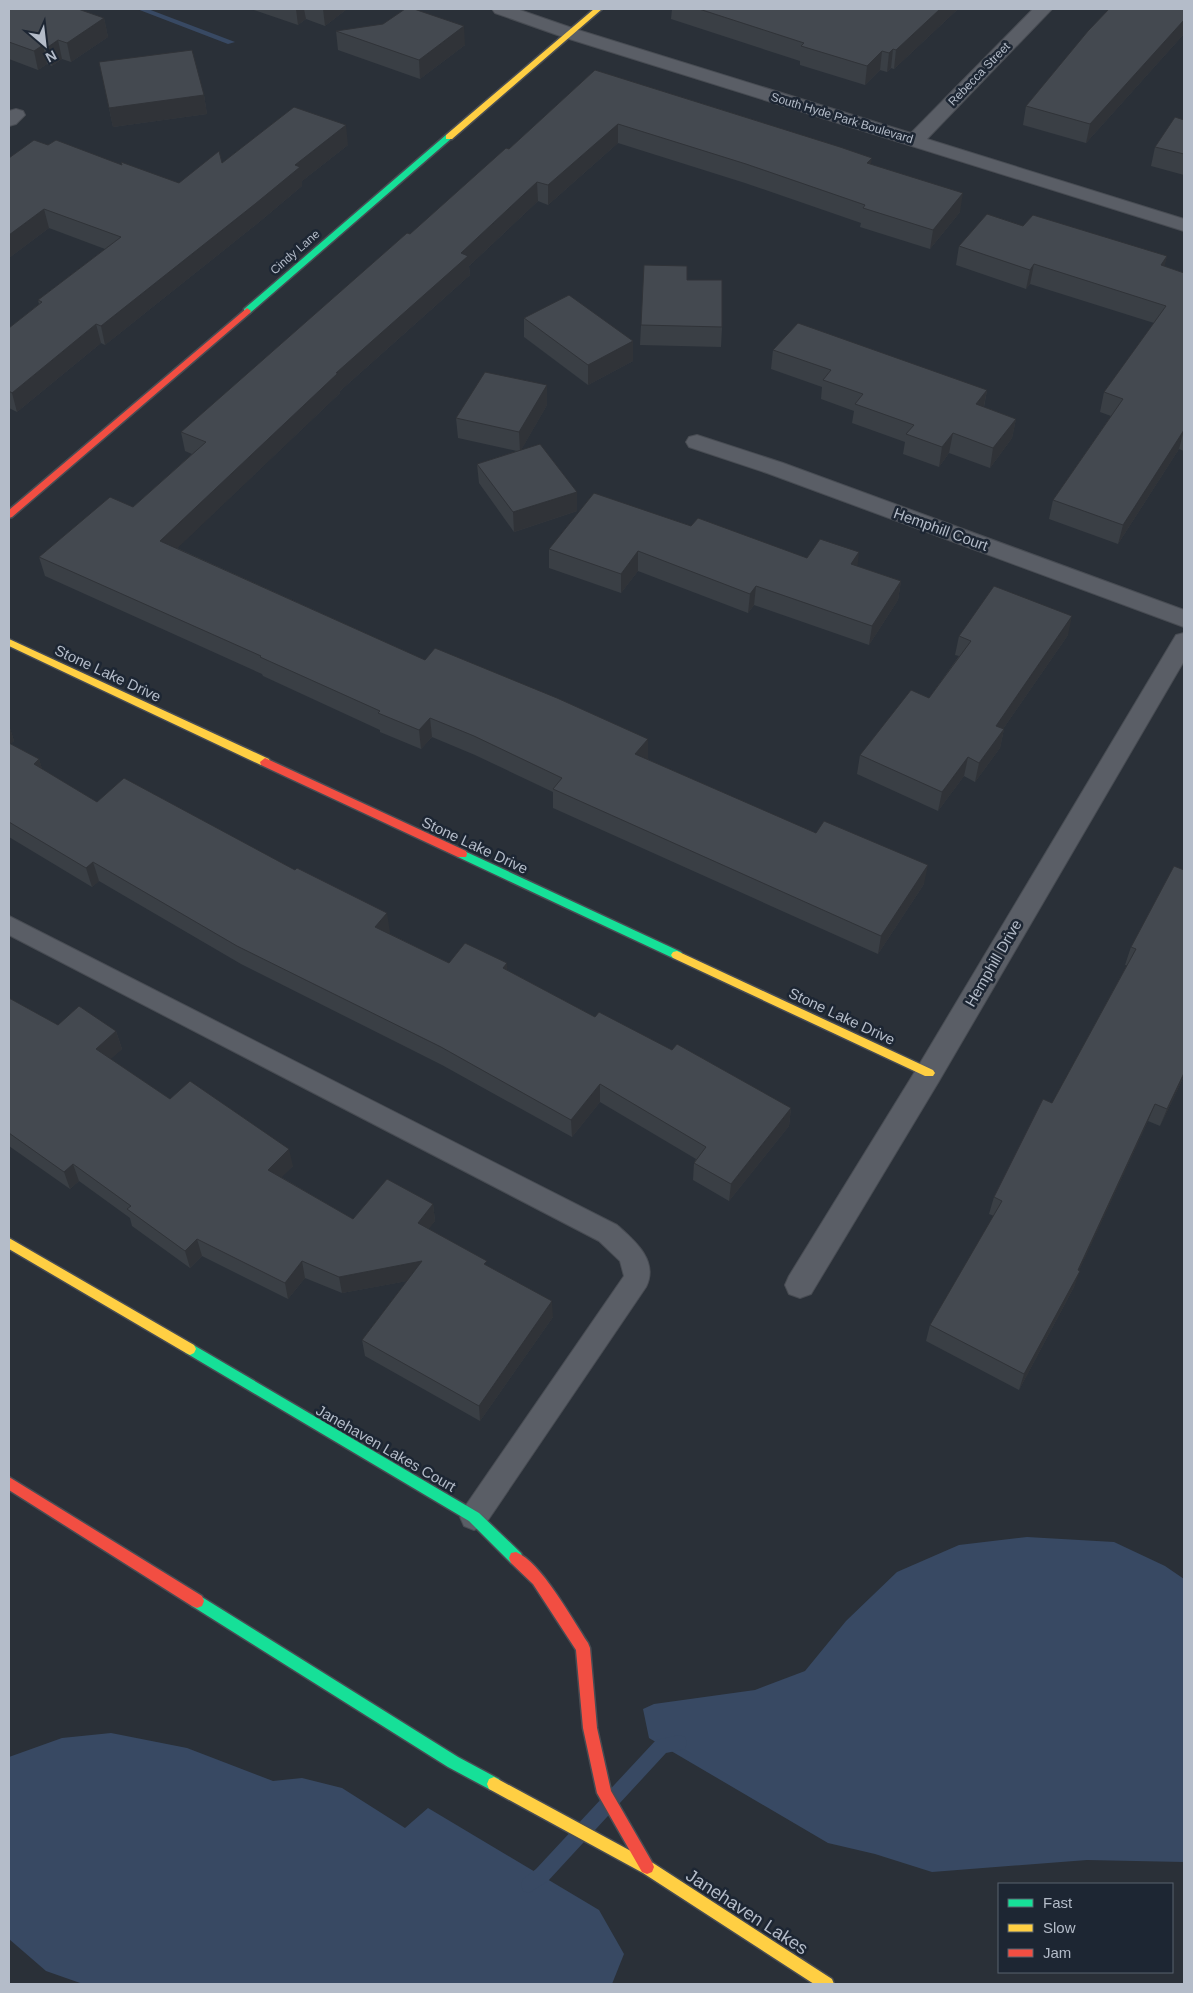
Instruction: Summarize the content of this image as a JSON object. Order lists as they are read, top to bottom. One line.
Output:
{"streets":{"street":["Rebecca Street","South Hyde Park Boulevard","Cindy Lane","Hemphill Court","Stone Lake Drive","Hemphill Drive","Janehaven Lakes Court","Janehaven Lakes"]},"crossings":[["Rebecca Street","South Hyde Park Boulevard"],["South Hyde Park Boulevard","Cindy Lane"],["Stone Lake Drive","Hemphill Drive"],["Janehaven Lakes Court","Janehaven Lakes"]],"legend":["Fast","Slow","Jam"],"north":"bottom right"}
